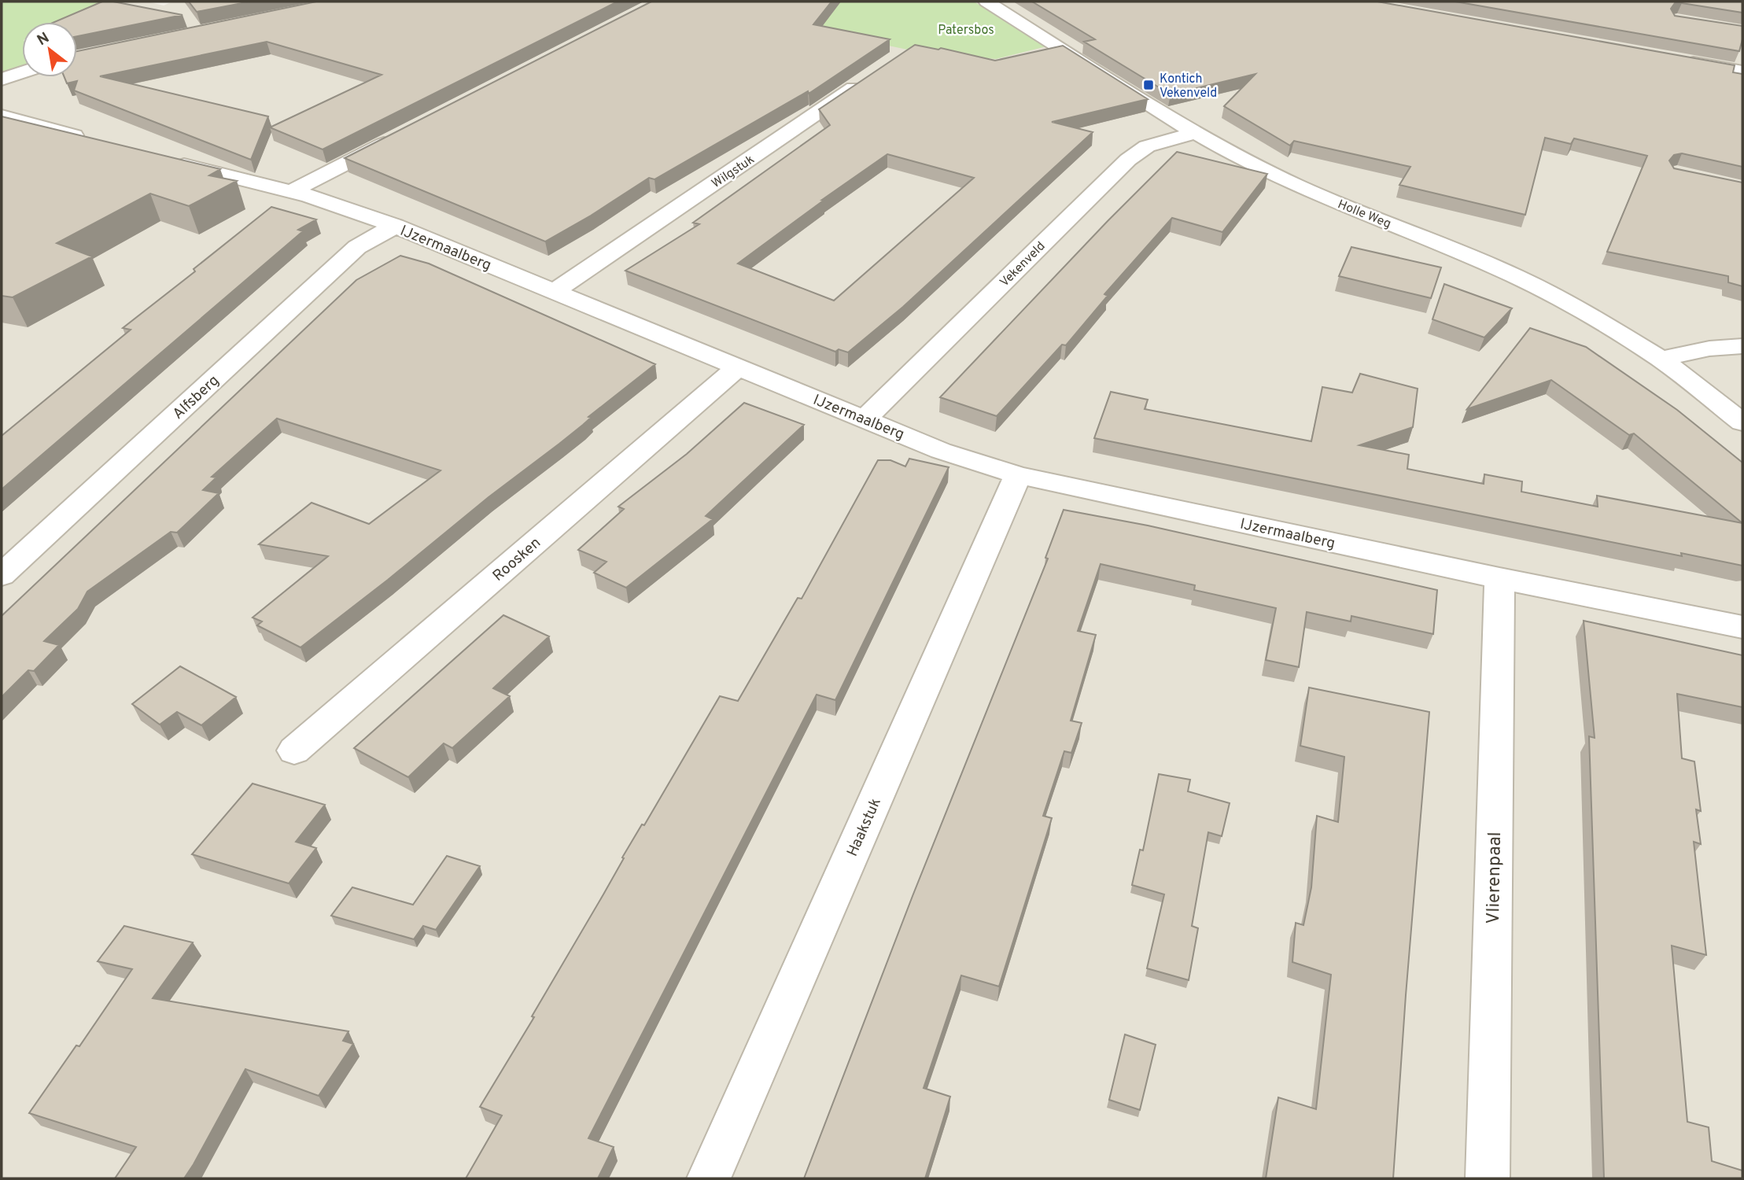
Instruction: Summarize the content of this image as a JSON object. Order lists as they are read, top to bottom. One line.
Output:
{"streets":{"street":["Wilgstuk","Holle Weg","IJzermaalberg","Vekenveld","Alfsberg","Roosken","Haakstuk","Vlierenpaal"]},"crossings":[["Wilgstuk","IJzermaalberg"],["Holle Weg","Vekenveld"],["IJzermaalberg","Vekenveld"],["IJzermaalberg","Alfsberg"],["IJzermaalberg","Roosken"],["IJzermaalberg","Haakstuk"],["IJzermaalberg","Vlierenpaal"]],"parks":["Patersbos"],"places":{"transit":["Kontich Vekenveld"]},"north":"top left"}
